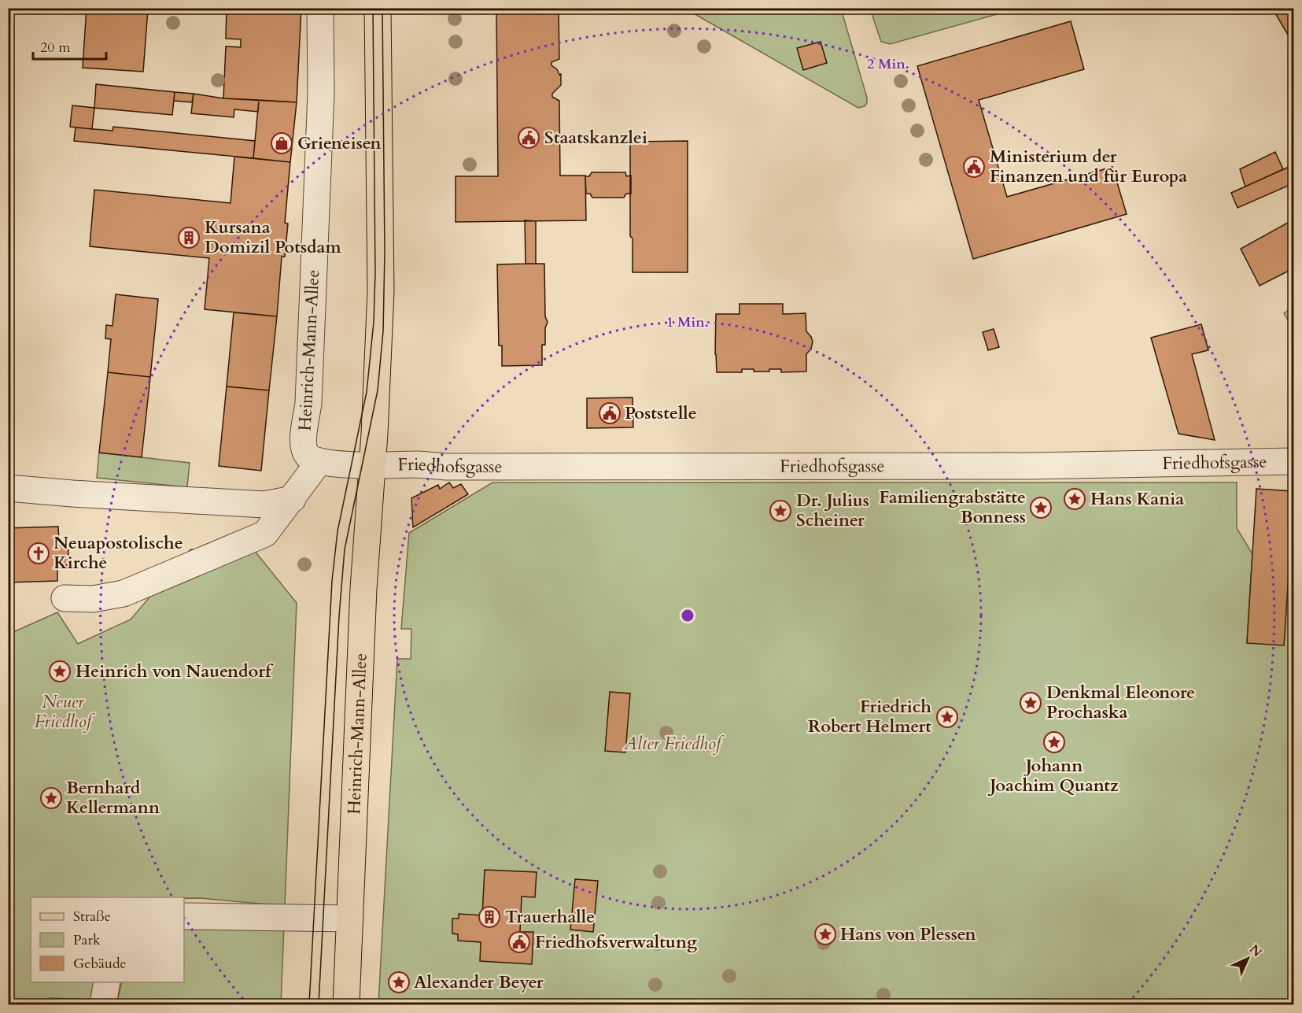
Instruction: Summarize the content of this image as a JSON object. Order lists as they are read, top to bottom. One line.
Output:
{"streets":{"main road":["Heinrich-Mann-Allee"],"street":["Friedhofsgasse"]},"crossings":[["Heinrich-Mann-Allee","Friedhofsgasse"]],"parks":["Neuer Friedhof","Alter Friedhof"],"places":{"public building":["Staatskanzlei","Ministerium der Finanzen und für Europa","Poststelle","Friedhofsverwaltung"],"shop":["Grieneisen"],"building":["Kursana Domizil Potsdam","Trauerhalle"],"place":["Hans Kania","Familiengrabstätte Bonness","Dr. Julius Scheiner","Heinrich von Nauendorf","Denkmal Eleonore Prochaska","Friedrich Robert Helmert","Johann Joachim Quantz","Bernhard Kellermann","Hans von Plessen","Alexander Beyer"],"church":["Neuapostolische Kirche"]},"legend":["Straße","Park","Gebäude"],"scale_bar":"20 m","north":"top right","rings":["2 Min.","1 Min."]}
